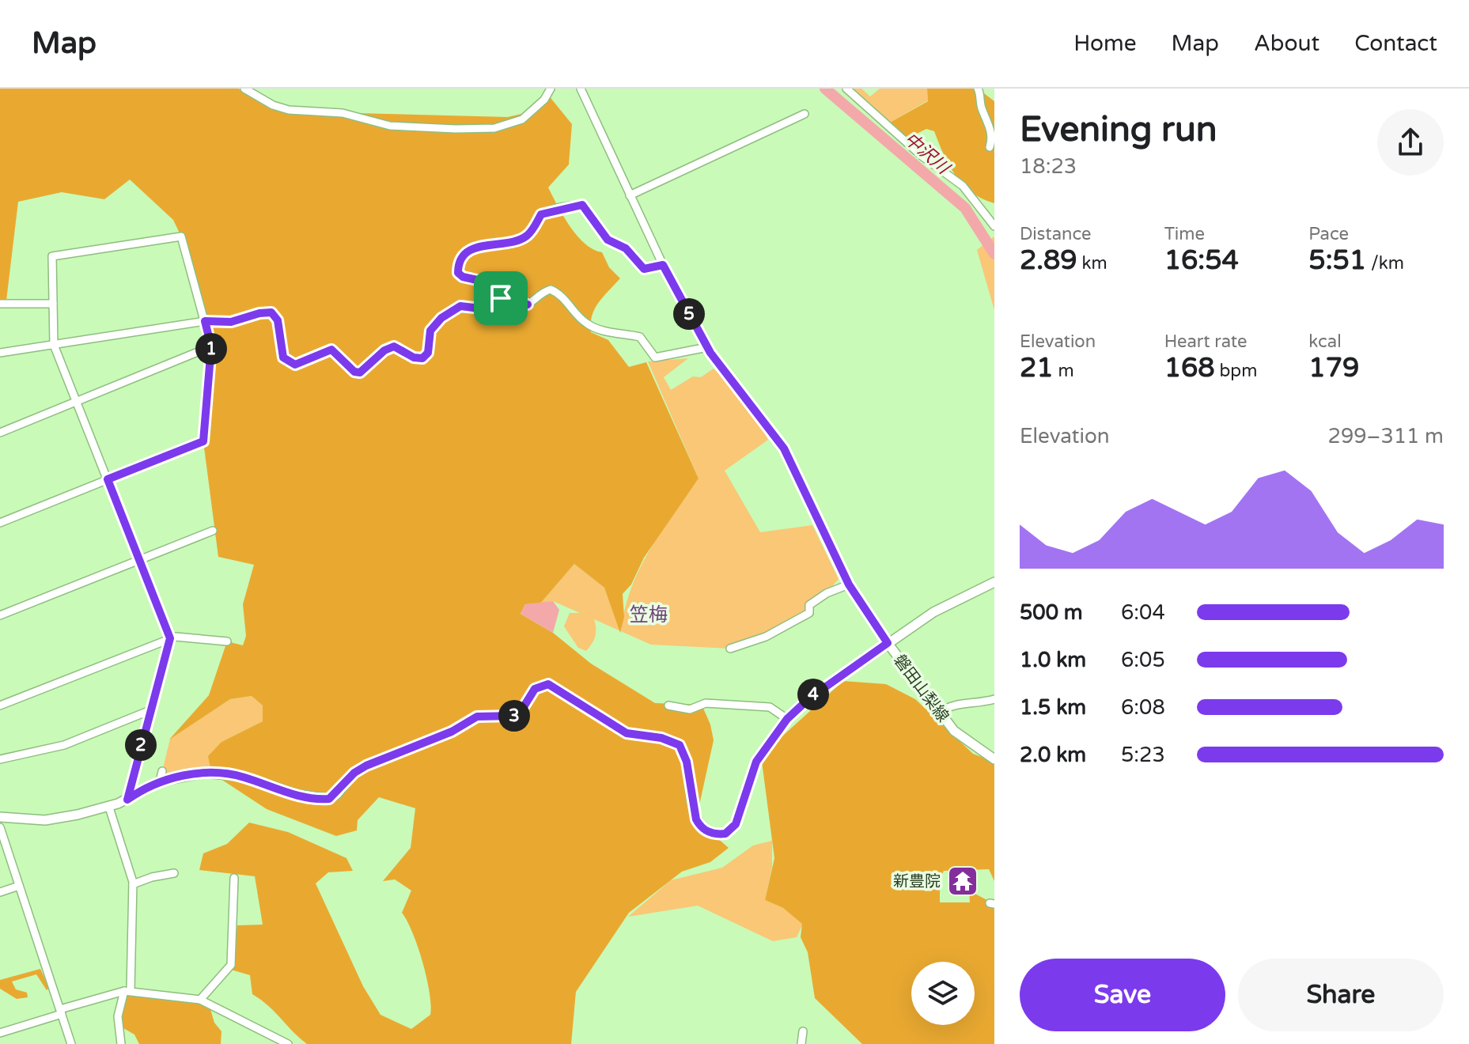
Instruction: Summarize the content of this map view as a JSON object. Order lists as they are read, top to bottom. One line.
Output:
{"streets":{"main road":["磐田山梨線"]},"districts":["笠梅"],"water":["中沢川"],"places":{"temple":["新豊院"]},"page":{"header":"Map","nav":["Home","Map","About","Contact"],"heading":["Evening run","18:23"],"stats":[["Distance","2.89 km"],["Time","16:54"],["Pace","5:51 /km"],["Elevation","21 m"],["Heart rate","168 bpm"],["kcal","179"]],"pins":["5","1","4","3","2"],"chart":["Elevation","299–311 m"],"list":[{"name":"500 m","note":"6:04"},{"name":"1.0 km","note":"6:05"},{"name":"1.5 km","note":"6:08"},{"name":"2.0 km","note":"5:23"}],"buttons":["Save","Share"]}}
